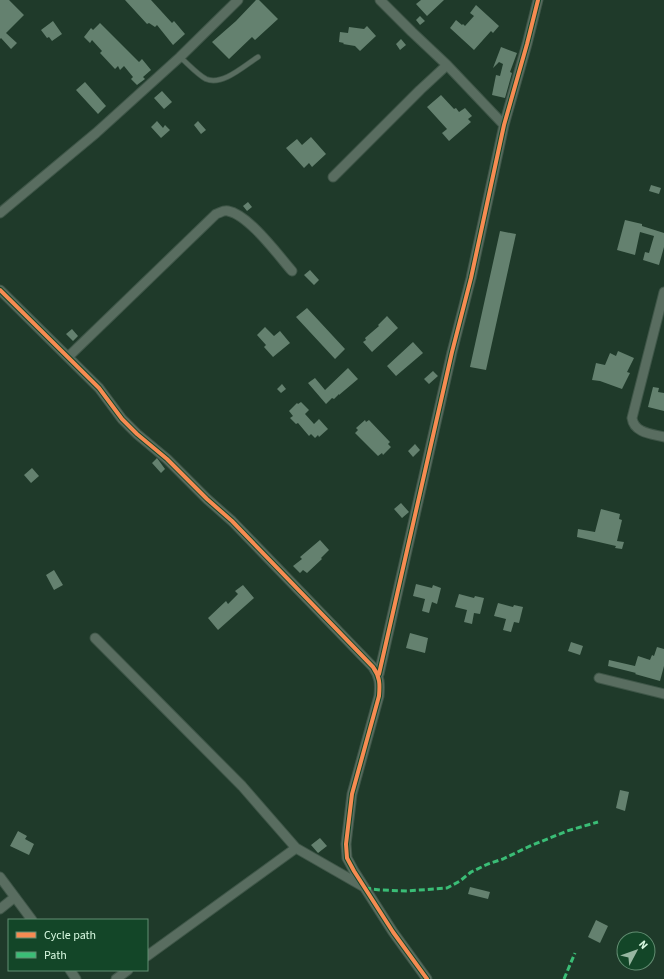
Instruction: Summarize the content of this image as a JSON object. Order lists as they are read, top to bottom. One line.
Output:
{"legend":["Cycle path","Path"],"north":"top right"}
